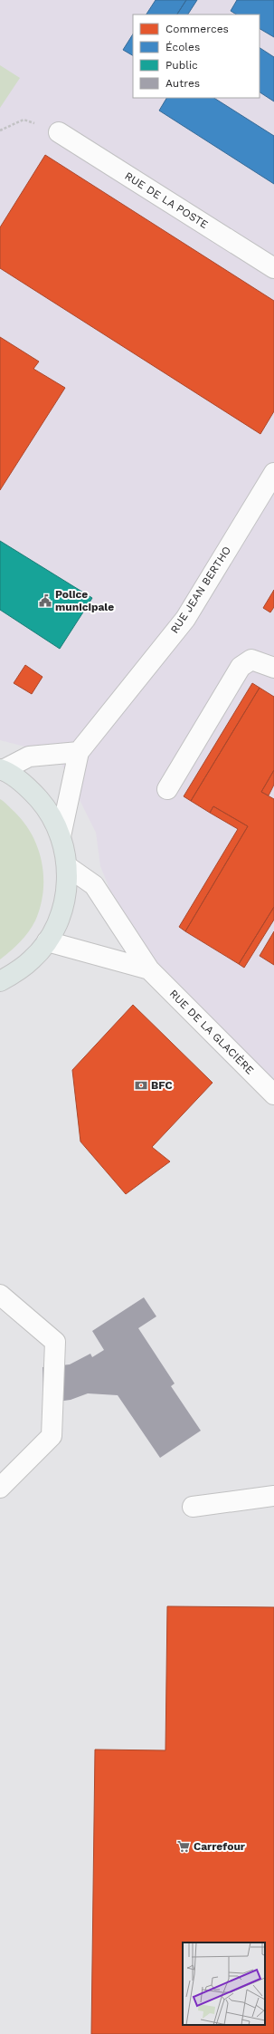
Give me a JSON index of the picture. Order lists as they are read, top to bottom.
{
  "streets": {
    "street": ["RUE DE LA POSTE", "RUE JEAN BERTHO", "RUE DE LA GLACIÈRE"]
  },
  "places": {
    "public building": ["Police municipale"],
    "bank": ["BFC"],
    "supermarket": ["Carrefour"]
  },
  "legend": [
    "Commerces",
    "Écoles",
    "Public",
    "Autres"
  ]
}
